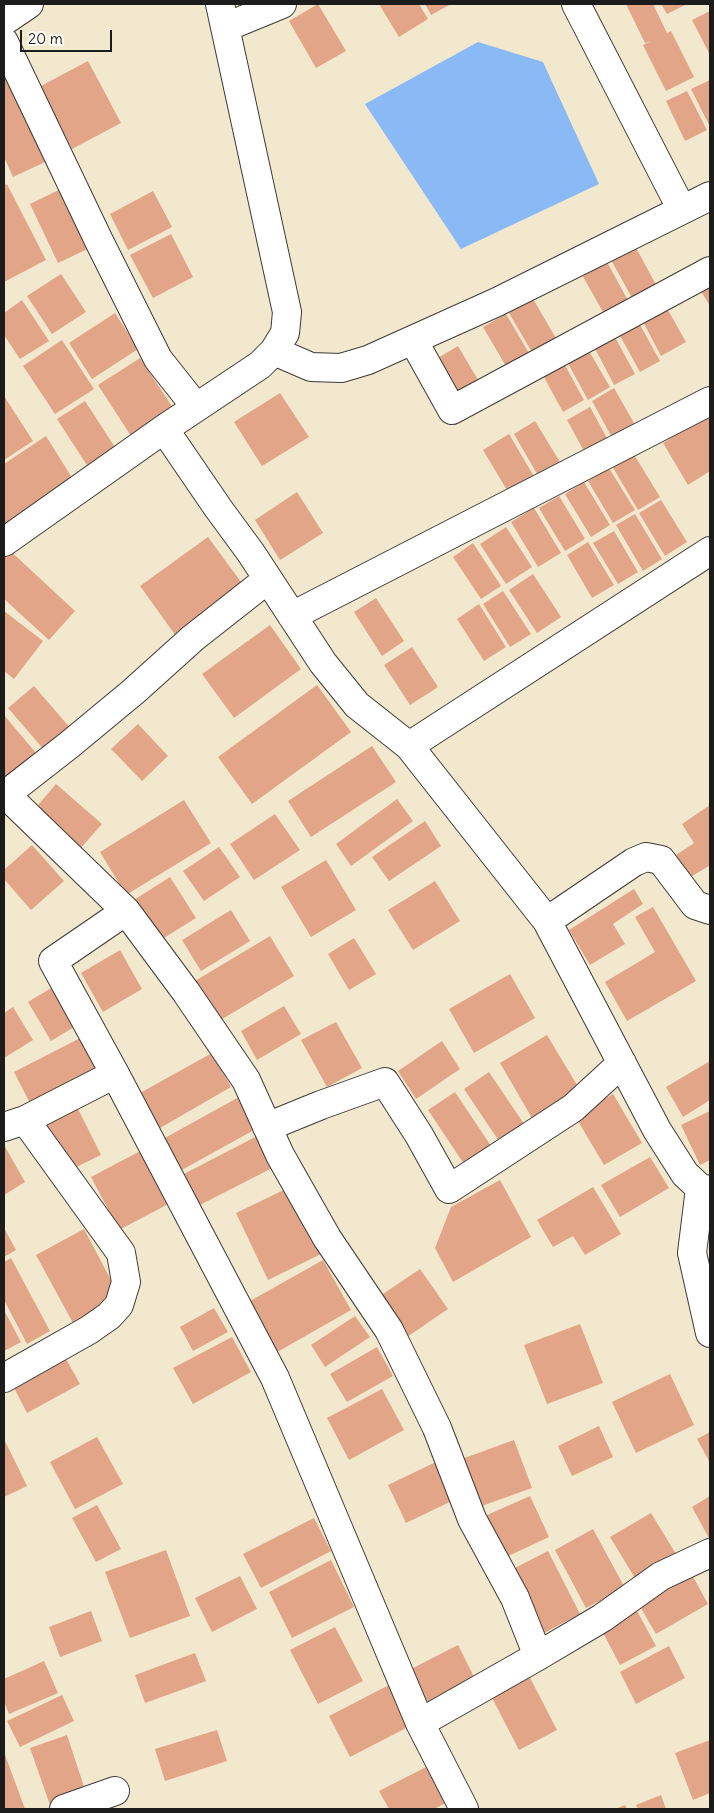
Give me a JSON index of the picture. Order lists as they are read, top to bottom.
{
  "scale_bar": "20 m"
}
